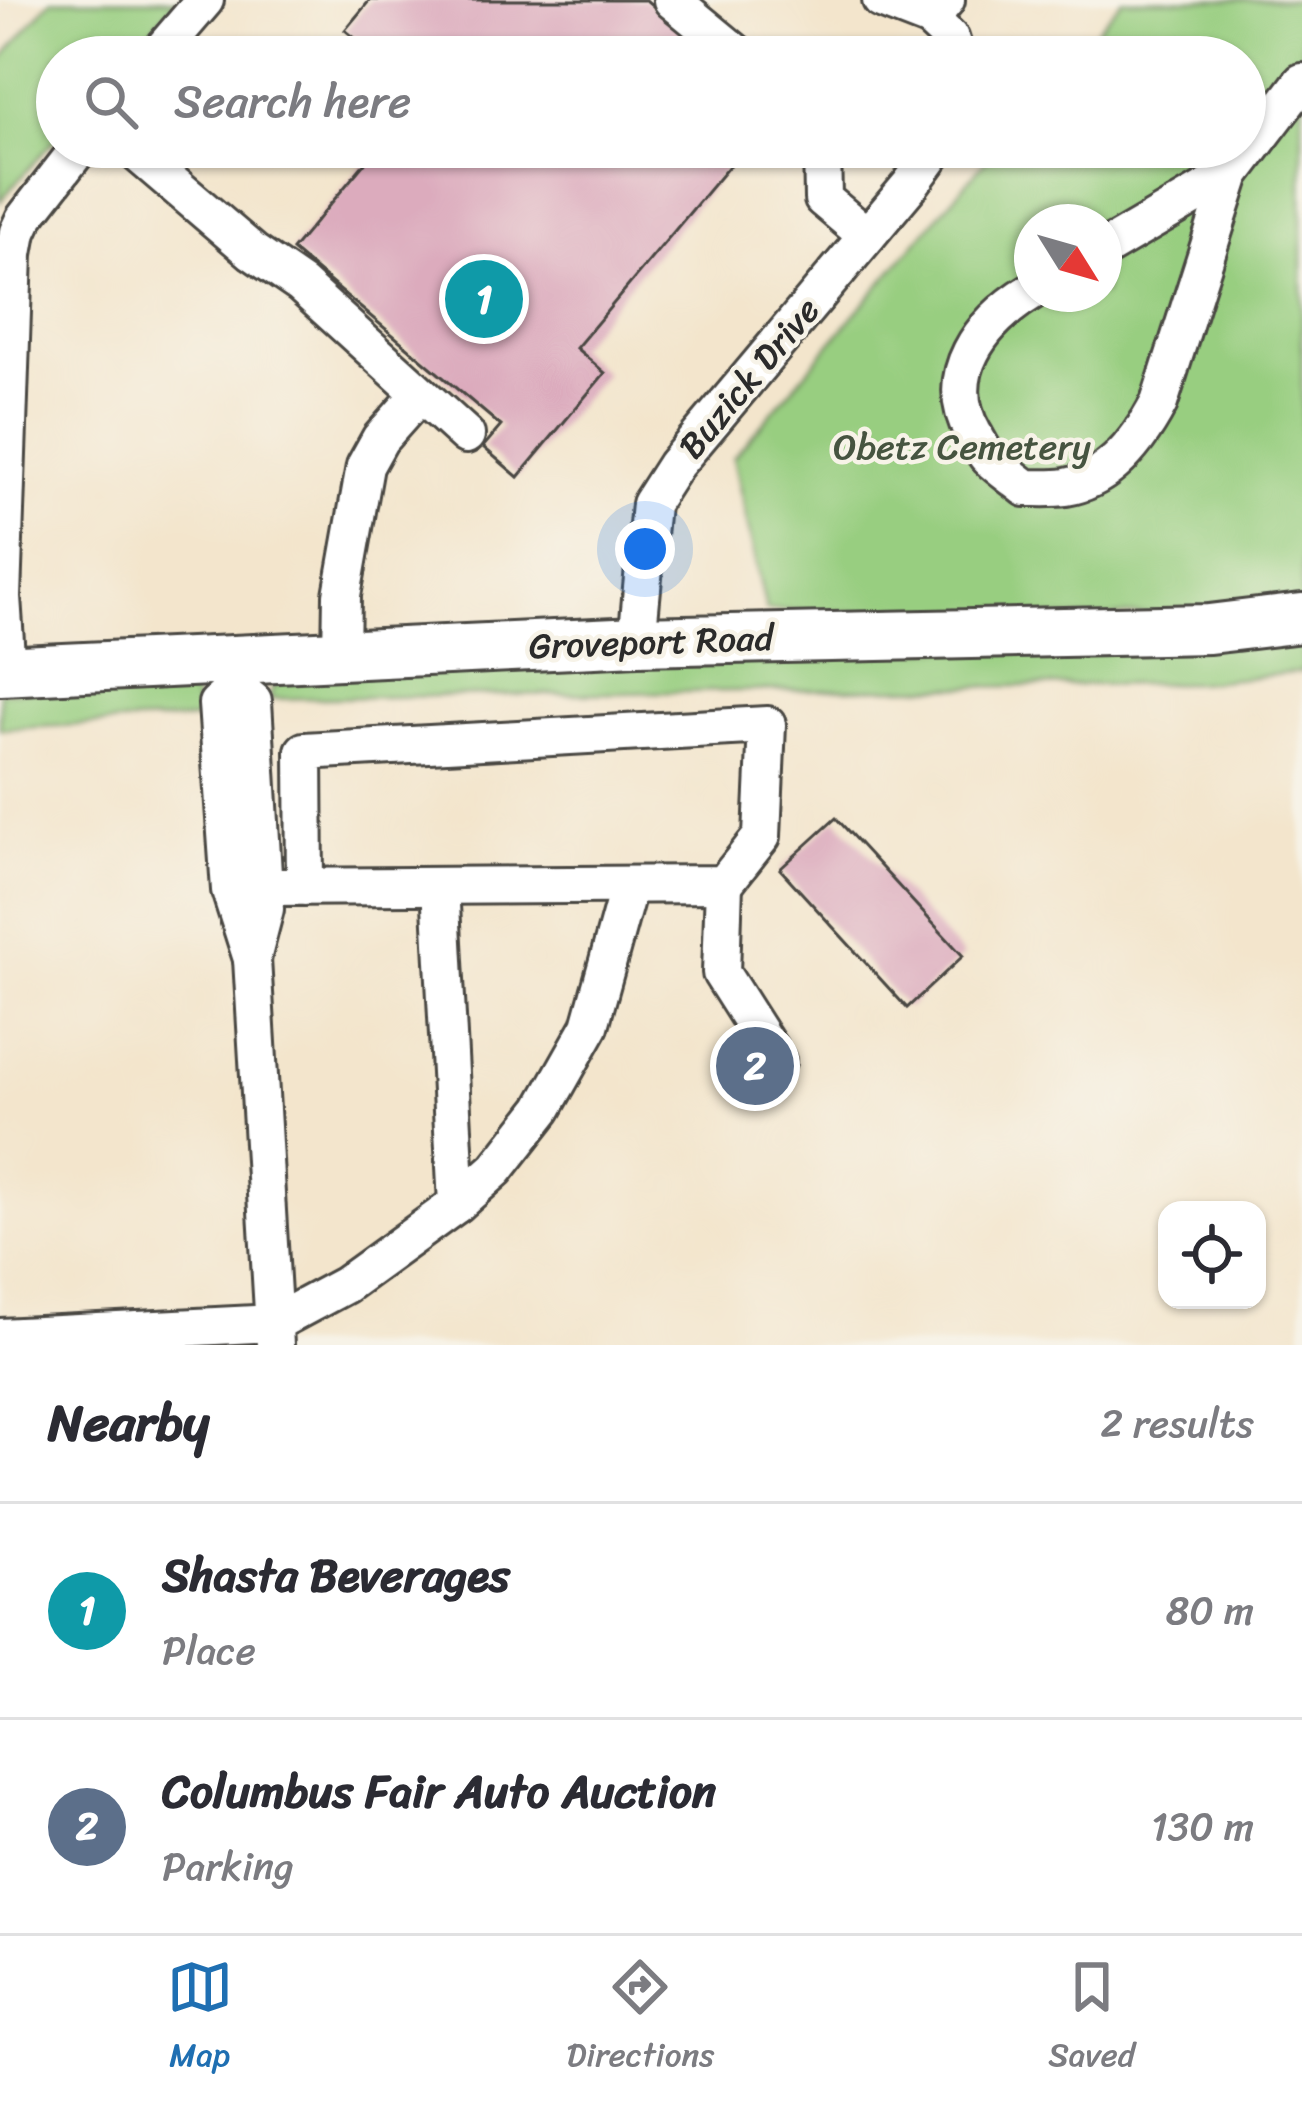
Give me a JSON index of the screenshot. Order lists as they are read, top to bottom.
{
  "streets": {
    "main road": ["Groveport Road"],
    "lane": ["Buzick Drive"]
  },
  "crossings": [
    ["Buzick Drive", "Groveport Road"]
  ],
  "parks": ["Obetz Cemetery"],
  "north": "bottom right",
  "page": {
    "search": "Search here",
    "pins": ["1", "2"],
    "heading": ["Nearby", "2 results"],
    "list": [
      {
        "mark": "1",
        "name": "Shasta Beverages",
        "note": "Place",
        "value": "80 m"
      },
      {
        "mark": "2",
        "name": "Columbus Fair Auto Auction",
        "note": "Parking",
        "value": "130 m"
      }
    ],
    "nav": ["Map", "Directions", "Saved"]
  }
}
